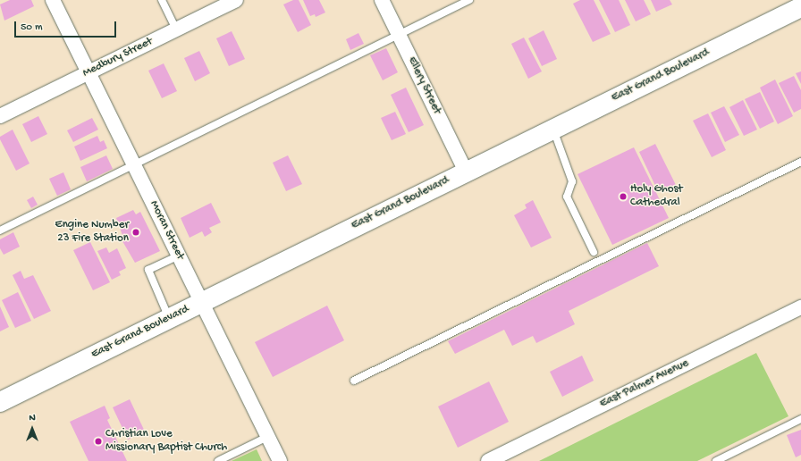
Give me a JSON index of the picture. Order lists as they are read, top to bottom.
{
  "streets": {
    "main road": ["East Grand Boulevard"],
    "street": [
      "Medbury Street",
      "Ellery Street",
      "Moran Street",
      "East Palmer Avenue"
    ]
  },
  "crossings": [
    ["Medbury Street", "Moran Street"],
    ["East Grand Boulevard", "Ellery Street"],
    ["East Grand Boulevard", "Moran Street"]
  ],
  "places": ["Holy Ghost Cathedral", "Engine Number 23 Fire Station", "Christian Love Missionary Baptist Church"],
  "scale_bar": "50 m",
  "north": "top"
}
